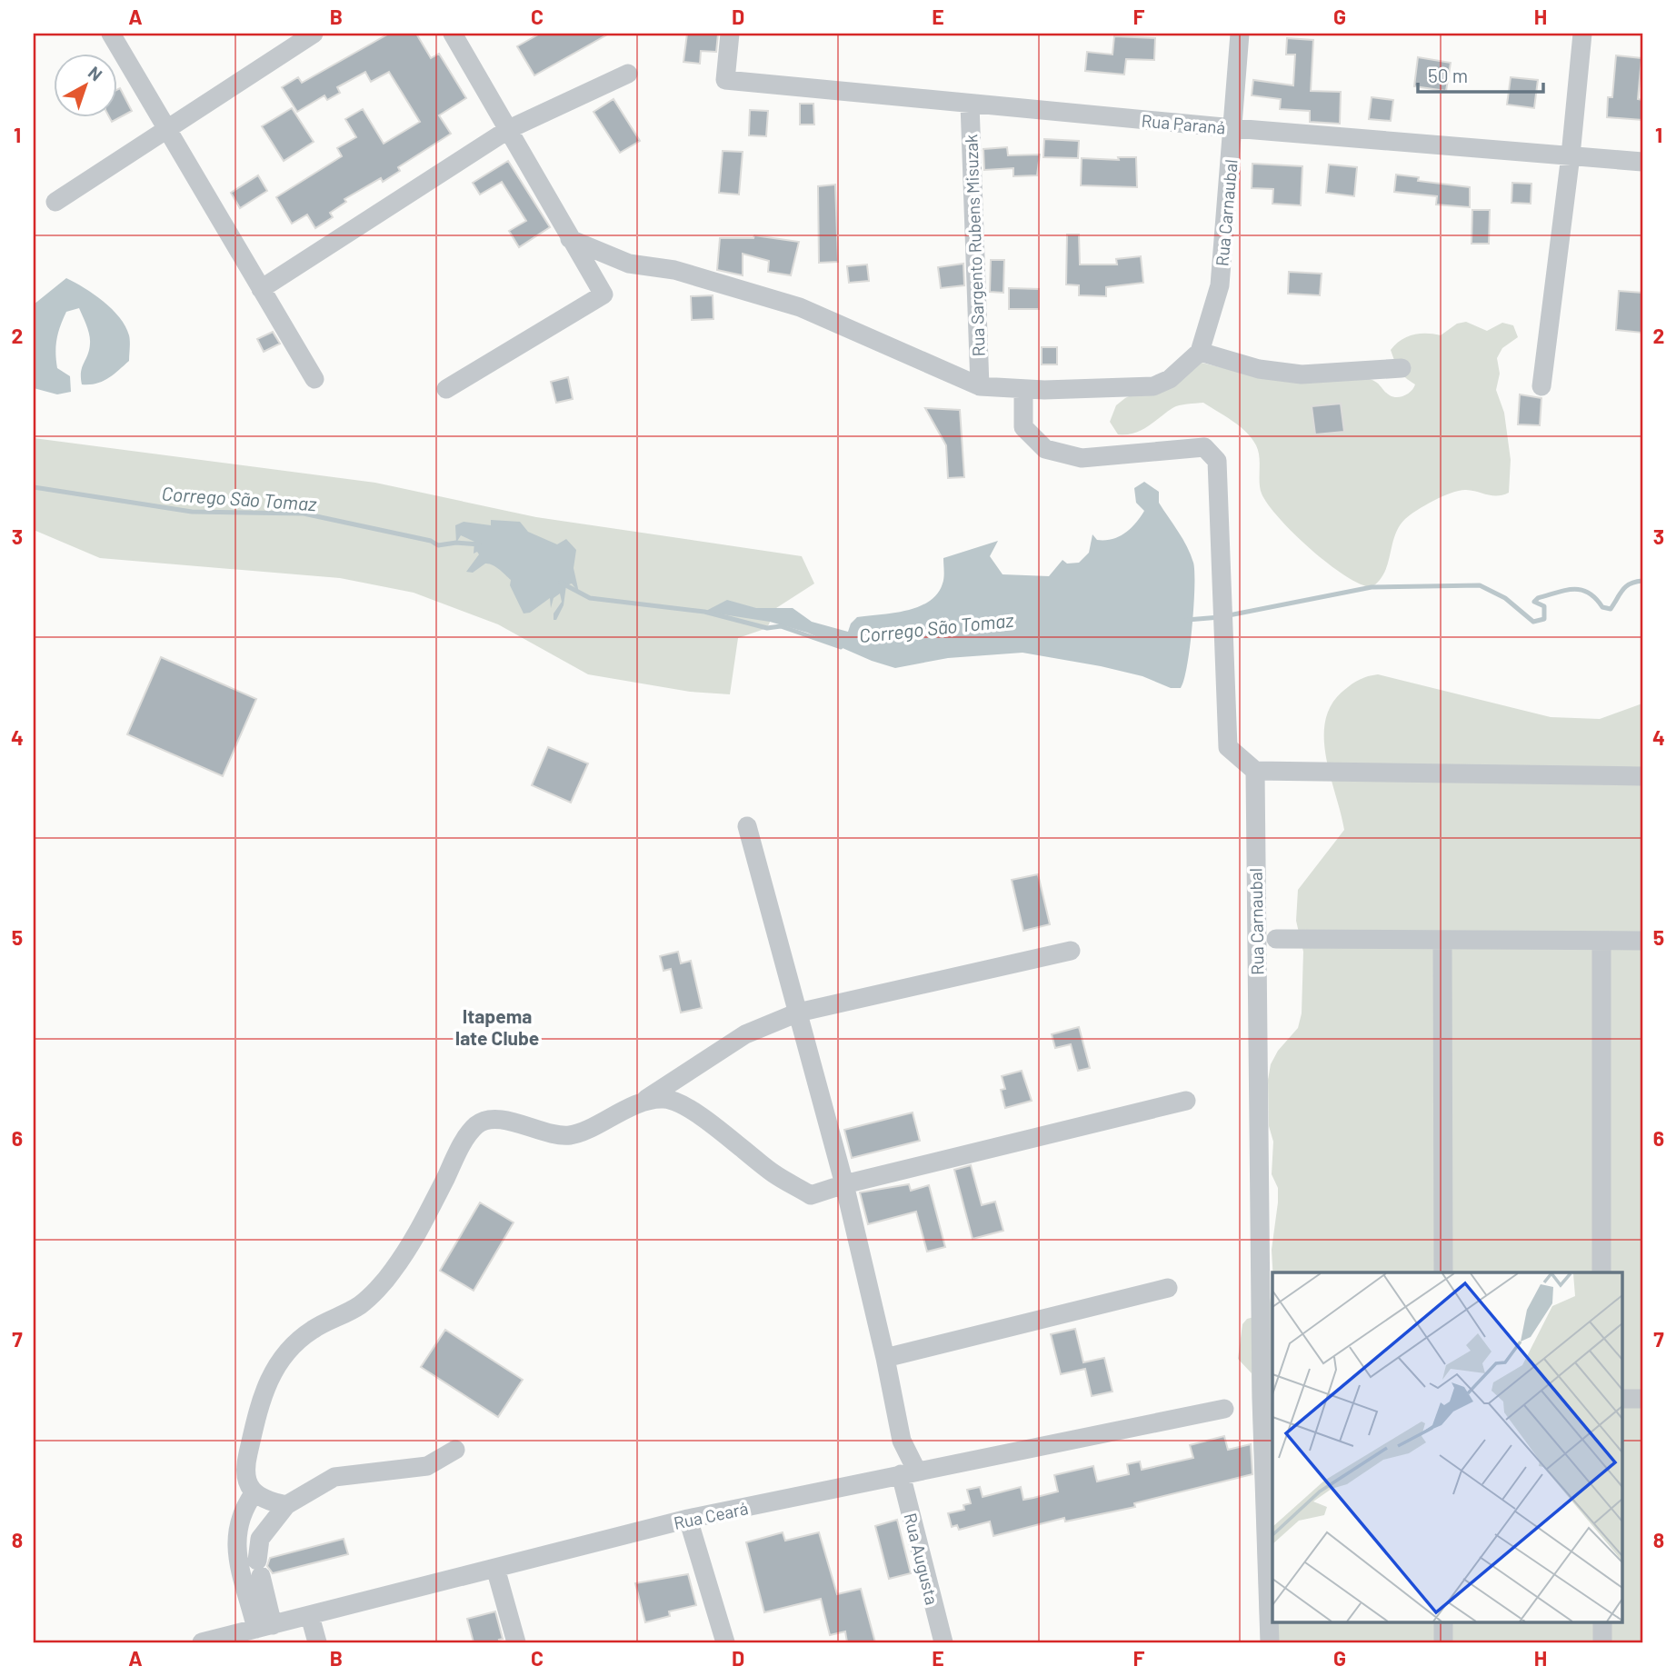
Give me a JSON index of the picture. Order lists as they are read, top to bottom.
{
  "streets": {
    "street": [
      "Rua Paraná",
      "Rua Carnaubal",
      "Rua Sargento Rubens Misuzak",
      "Rua Ceará",
      "Rua Augusta"
    ]
  },
  "crossings": [
    ["Rua Paraná", "Rua Carnaubal"],
    ["Rua Paraná", "Rua Sargento Rubens Misuzak"],
    ["Rua Ceará", "Rua Augusta"]
  ],
  "districts": ["Itapema Iate Clube"],
  "water": ["Corrego São Tomaz"],
  "scale_bar": "50 m",
  "north": "top right",
  "grid": {
    "columns": [
      "A",
      "B",
      "C",
      "D",
      "E",
      "F",
      "G",
      "H"
    ],
    "rows": [
      "1",
      "2",
      "3",
      "4",
      "5",
      "6",
      "7",
      "8"
    ]
  }
}
